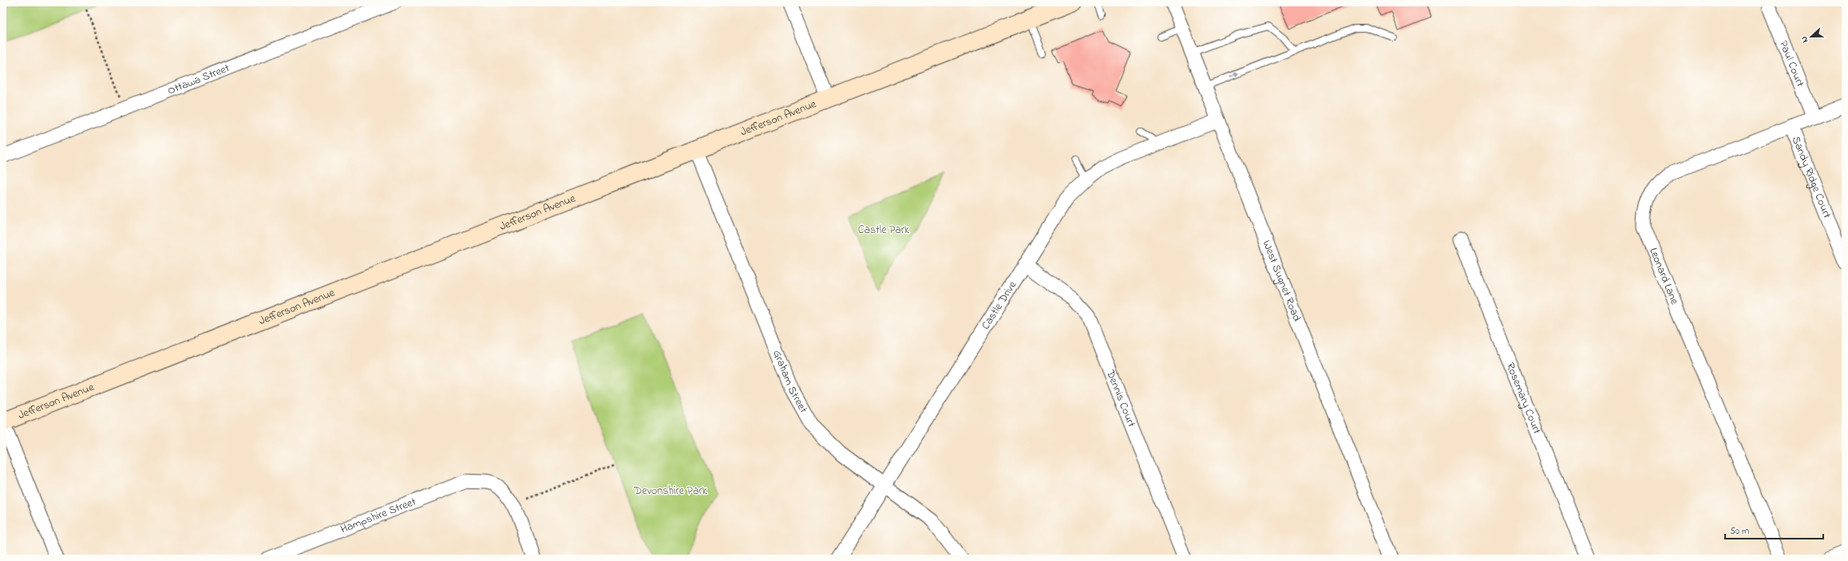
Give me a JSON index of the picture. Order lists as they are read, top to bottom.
{
  "streets": {
    "street": [
      "Paul Court",
      "Ottawa Street",
      "Jefferson Avenue",
      "Sandy Ridge Court",
      "Leonard Lane",
      "West Sugnet Road",
      "Castle Drive",
      "Graham Street",
      "Dennis Court",
      "Rosemary Court",
      "Hampshire Street"
    ]
  },
  "crossings": [
    ["Paul Court", "Leonard Lane"],
    ["Jefferson Avenue", "Graham Street"],
    ["Sandy Ridge Court", "Leonard Lane"],
    ["West Sugnet Road", "Castle Drive"],
    ["Castle Drive", "Graham Street"],
    ["Castle Drive", "Dennis Court"]
  ],
  "parks": ["Castle Park", "Devonshire Park"],
  "scale_bar": "50 m",
  "north": "left"
}
